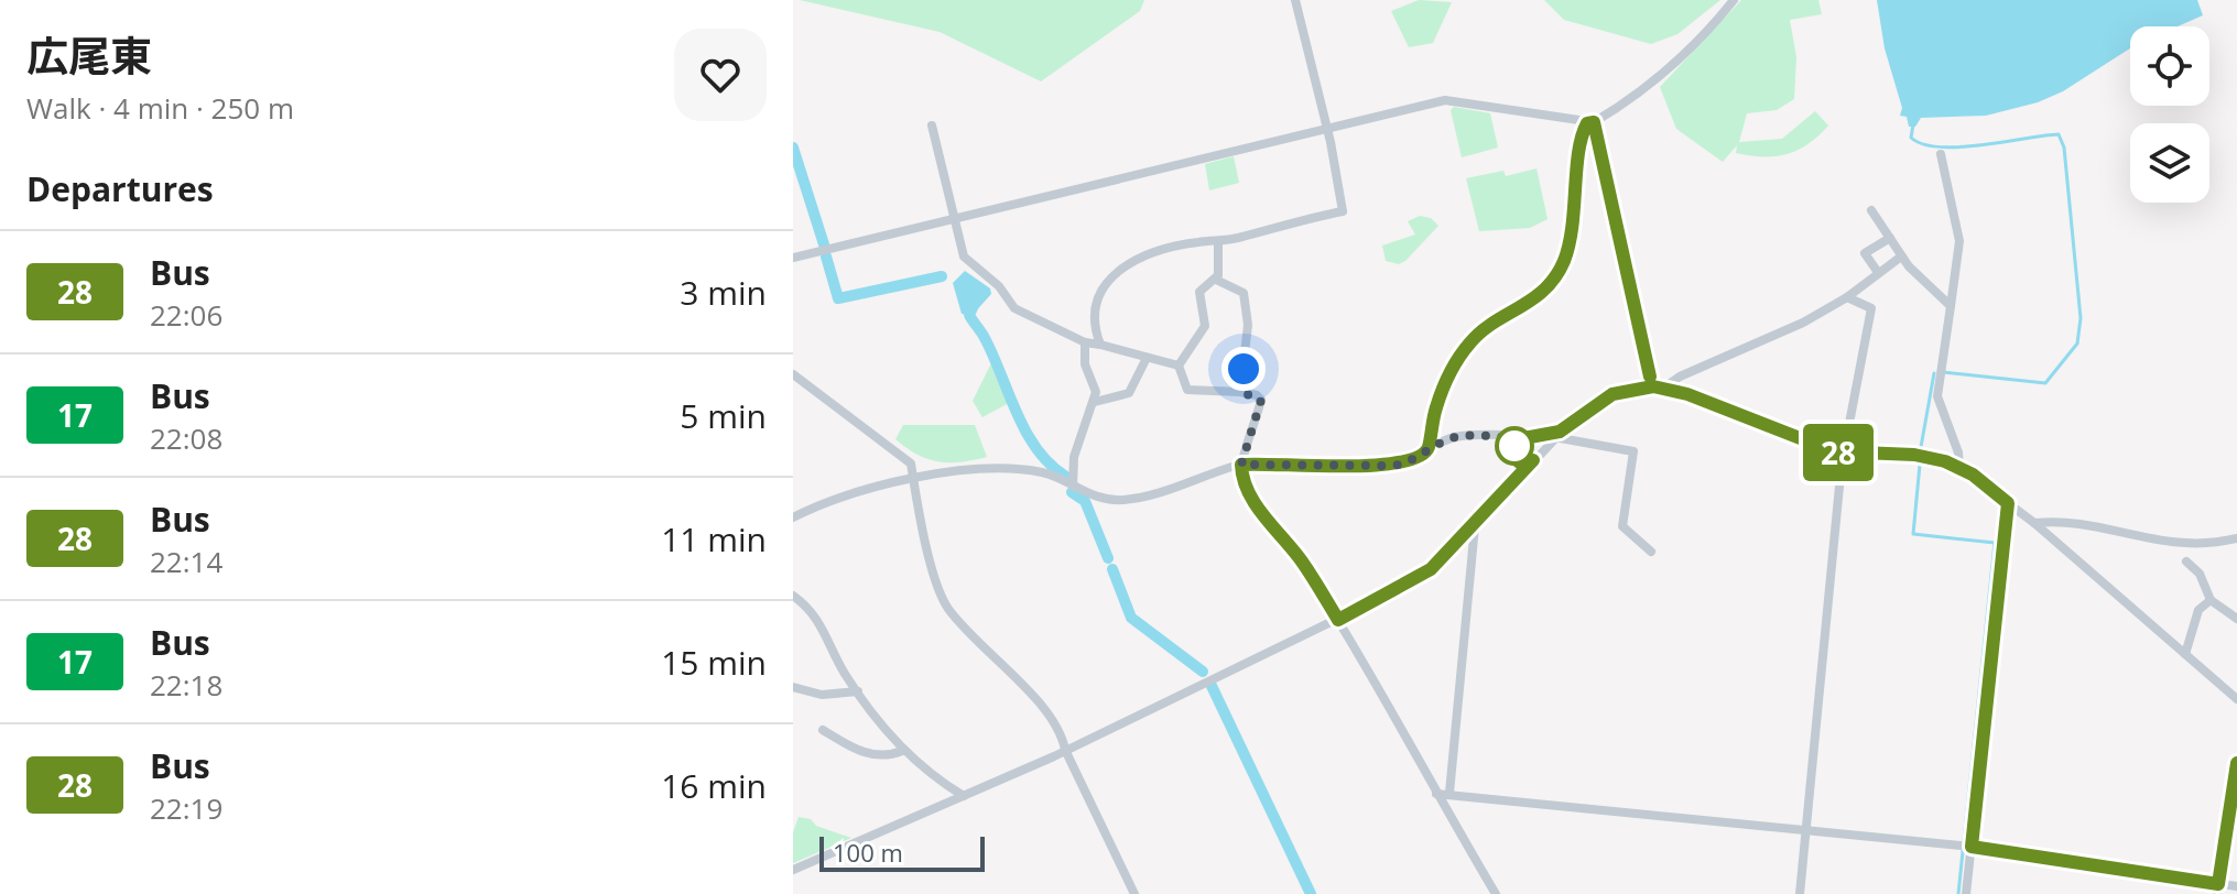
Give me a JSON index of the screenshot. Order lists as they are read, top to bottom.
{
  "lines": ["bus line 28"],
  "scale_bar": "100 m",
  "page": {
    "heading": [
      ["広尾東", "Walk · 4 min · 250 m"],
      "Departures"
    ],
    "on_map": "28",
    "list": [
      {
        "mark": "28",
        "name": "Bus",
        "note": "22:06",
        "value": "3 min"
      },
      {
        "mark": "17",
        "name": "Bus",
        "note": "22:08",
        "value": "5 min"
      },
      {
        "mark": "28",
        "name": "Bus",
        "note": "22:14",
        "value": "11 min"
      },
      {
        "mark": "17",
        "name": "Bus",
        "note": "22:18",
        "value": "15 min"
      },
      {
        "mark": "28",
        "name": "Bus",
        "note": "22:19",
        "value": "16 min"
      }
    ],
    "scale": "100 m"
  }
}
